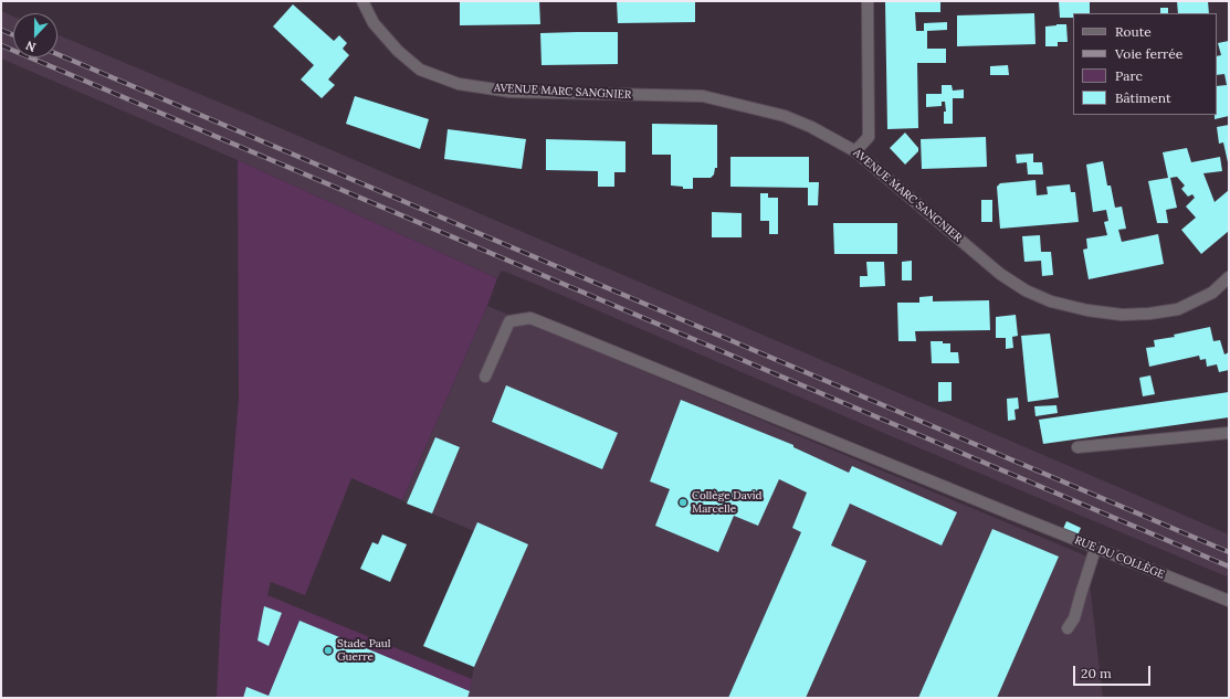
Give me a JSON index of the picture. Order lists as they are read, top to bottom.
{
  "streets": {
    "street": ["AVENUE MARC SANGNIER", "RUE DU COLLÈGE"]
  },
  "places": ["Collège David Marcelle", "Stade Paul Guerre"],
  "legend": [
    "Route",
    "Voie ferrée",
    "Parc",
    "Bâtiment"
  ],
  "scale_bar": "20 m",
  "north": "bottom"
}
